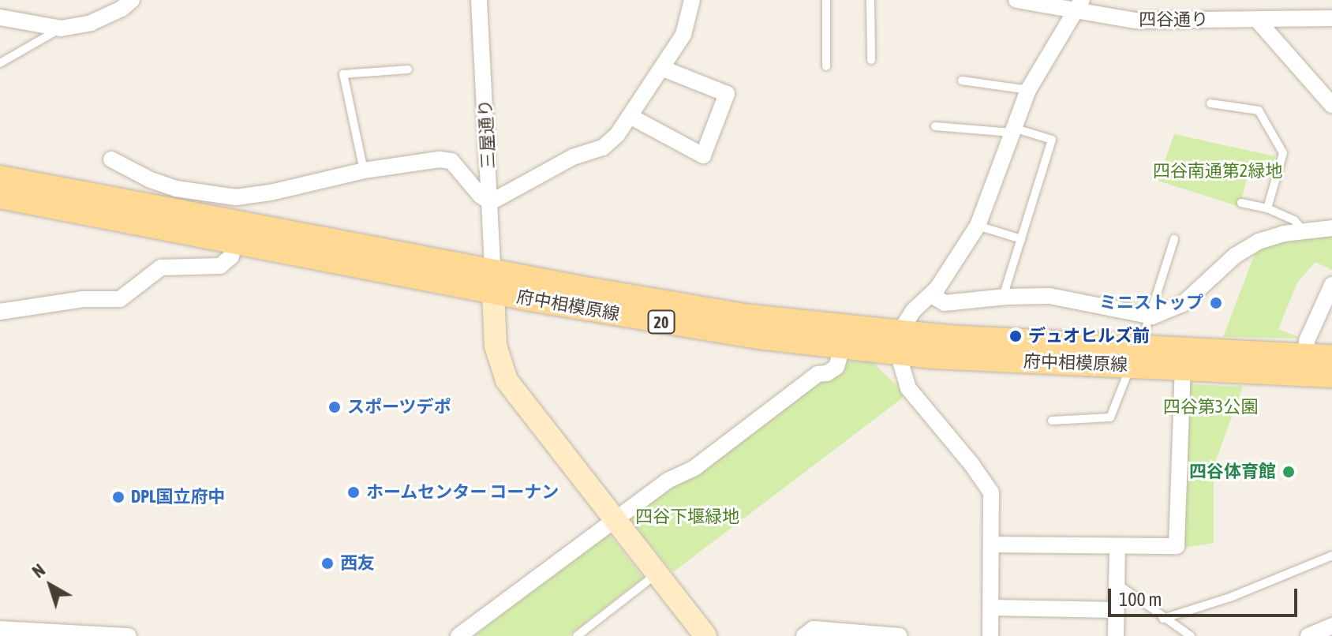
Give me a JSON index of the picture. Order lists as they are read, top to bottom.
{
  "streets": {
    "main road": ["府中相模原線", "20"],
    "street": ["四谷通り", "三屋通り"]
  },
  "crossings": [
    ["三屋通り", "府中相模原線"]
  ],
  "parks": ["四谷南通第2緑地", "四谷第3公園", "四谷下堰緑地"],
  "places": [
    "ミニストップ",
    "デュオヒルズ前",
    "スポーツデポ",
    "四谷体育館",
    "ホームセンター コーナン",
    "DPL国立府中",
    "西友"
  ],
  "scale_bar": "100 m",
  "north": "top left"
}
